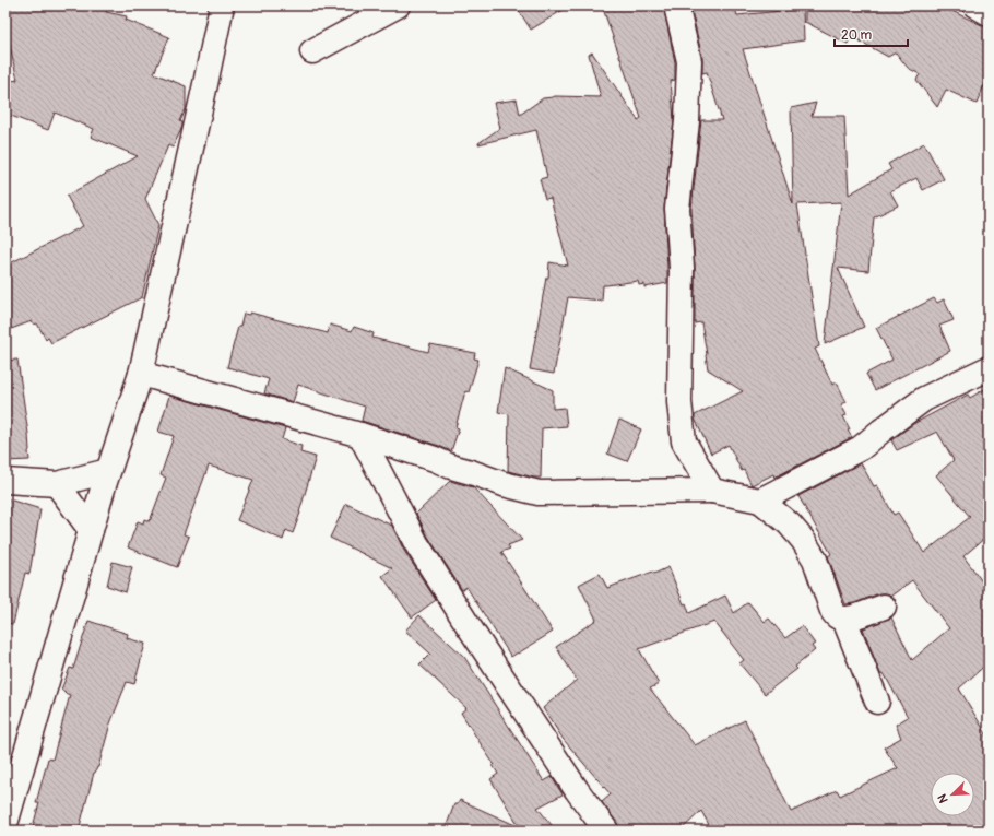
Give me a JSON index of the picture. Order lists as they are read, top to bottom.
{
  "scale_bar": "20 m",
  "north": "bottom left"
}
